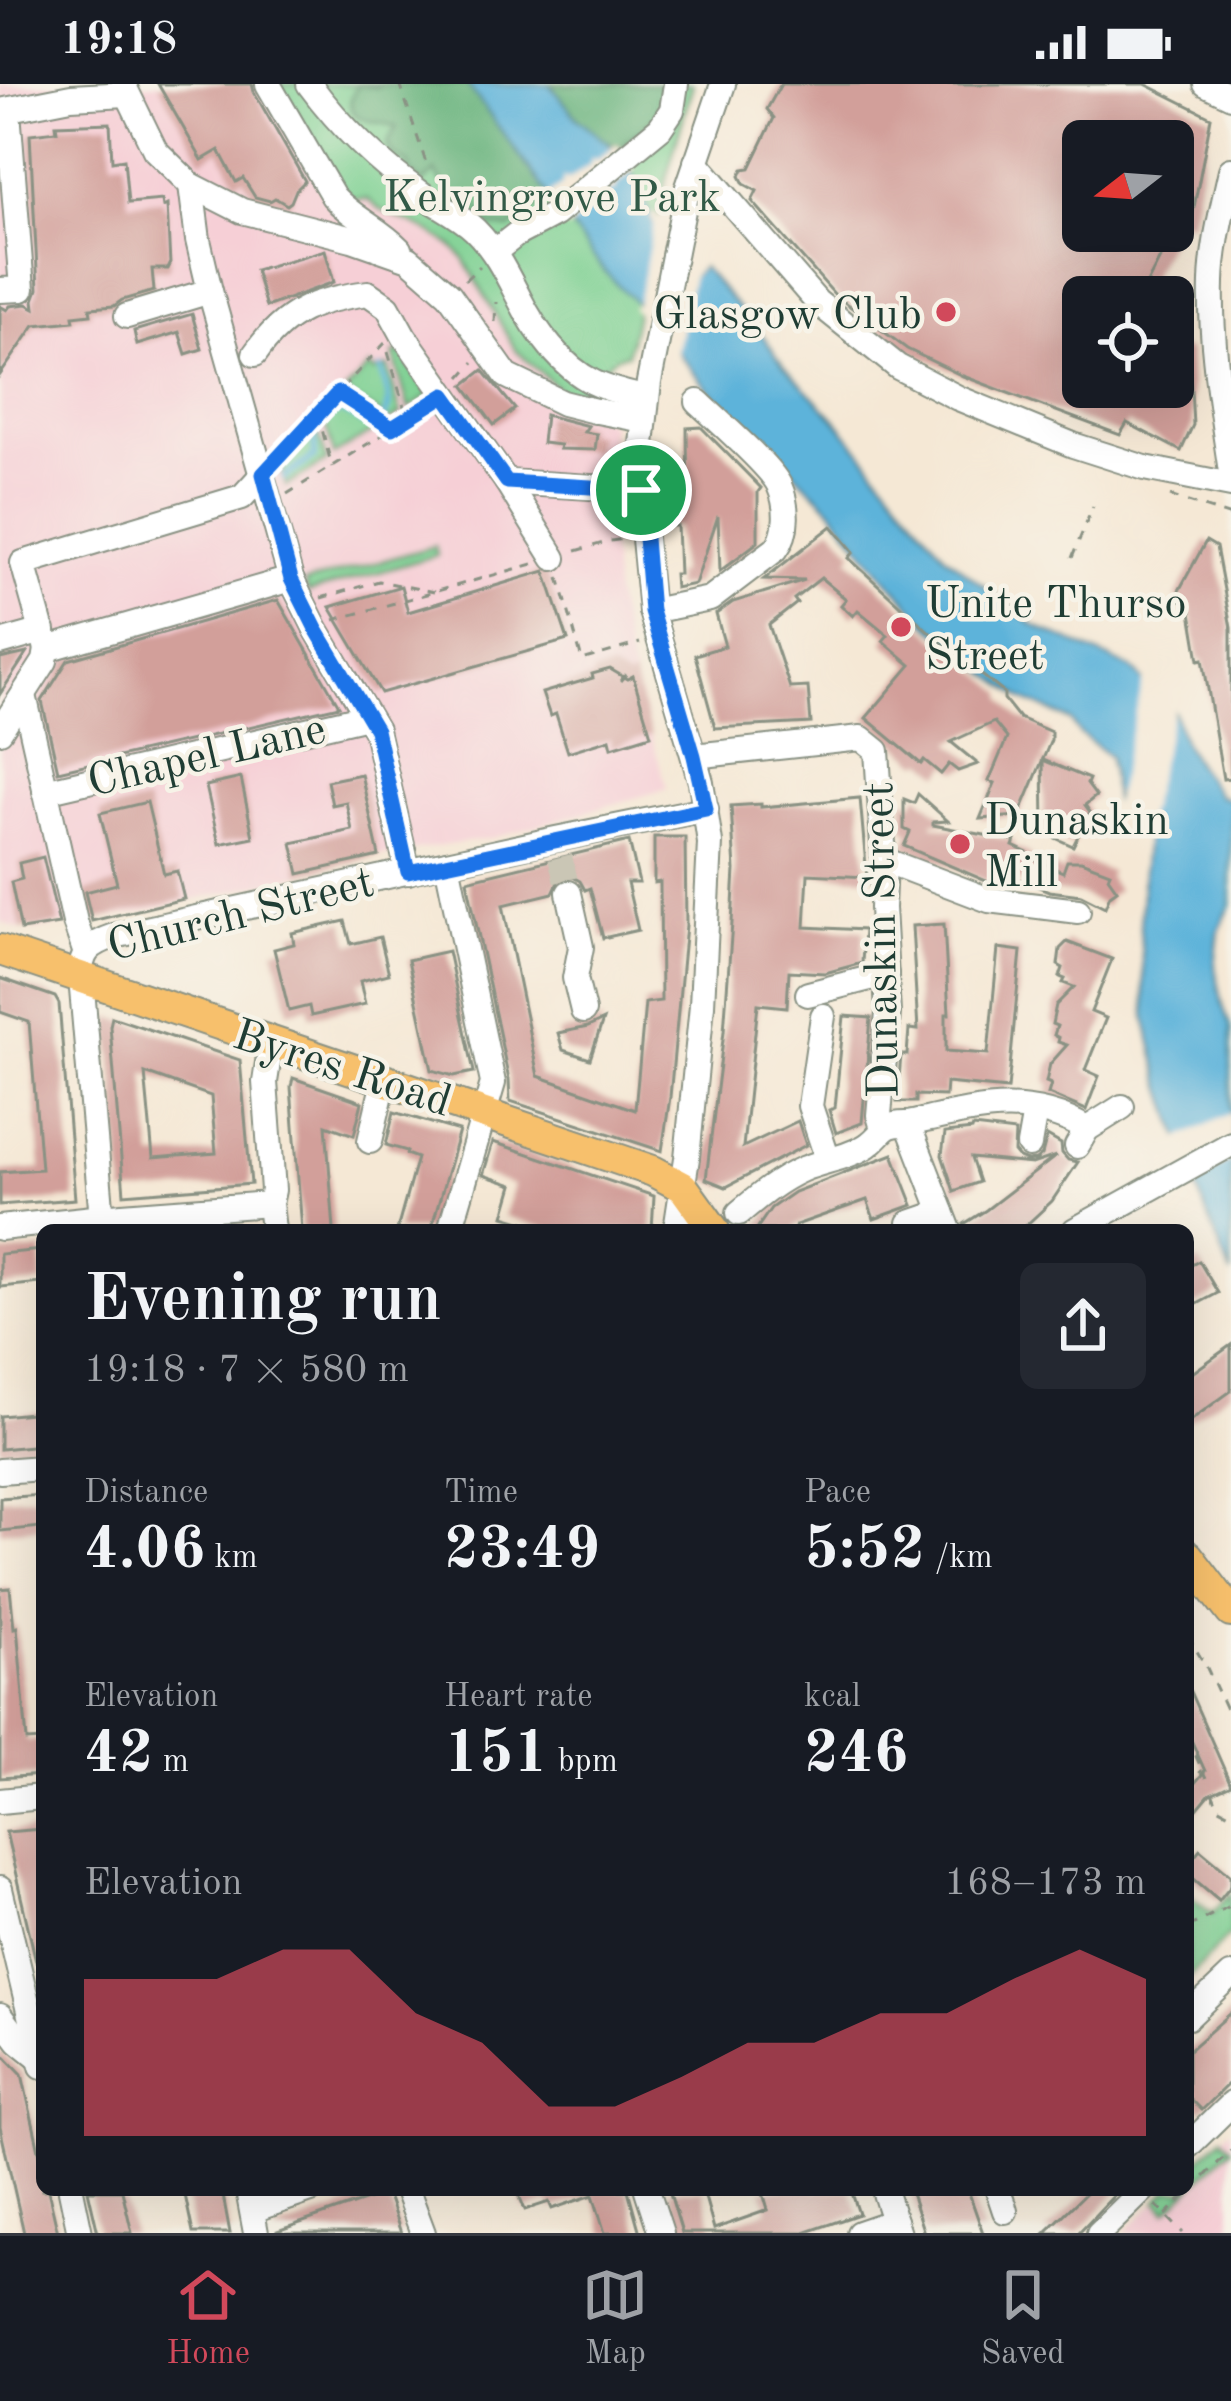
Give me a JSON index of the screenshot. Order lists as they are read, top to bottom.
{
  "streets": {
    "main road": ["Byres Road"],
    "street": ["Chapel Lane", "Church Street", "Dunaskin Street"]
  },
  "crossings": [
    ["Church Street", "Byres Road"]
  ],
  "parks": ["Kelvingrove Park"],
  "places": ["Glasgow Club", "Unite Thurso Street", "Dunaskin Mill"],
  "north": "left",
  "page": {
    "status": "19:18",
    "heading": ["Evening run", "19:18 · 7 × 580 m"],
    "stats": [
      ["Distance", "4.06 km"],
      ["Time", "23:49"],
      ["Pace", "5:52 /km"],
      ["Elevation", "42 m"],
      ["Heart rate", "151 bpm"],
      ["kcal", "246"]
    ],
    "chart": ["Elevation", "168–173 m"],
    "tabs": ["Home", "Map", "Saved"]
  }
}
